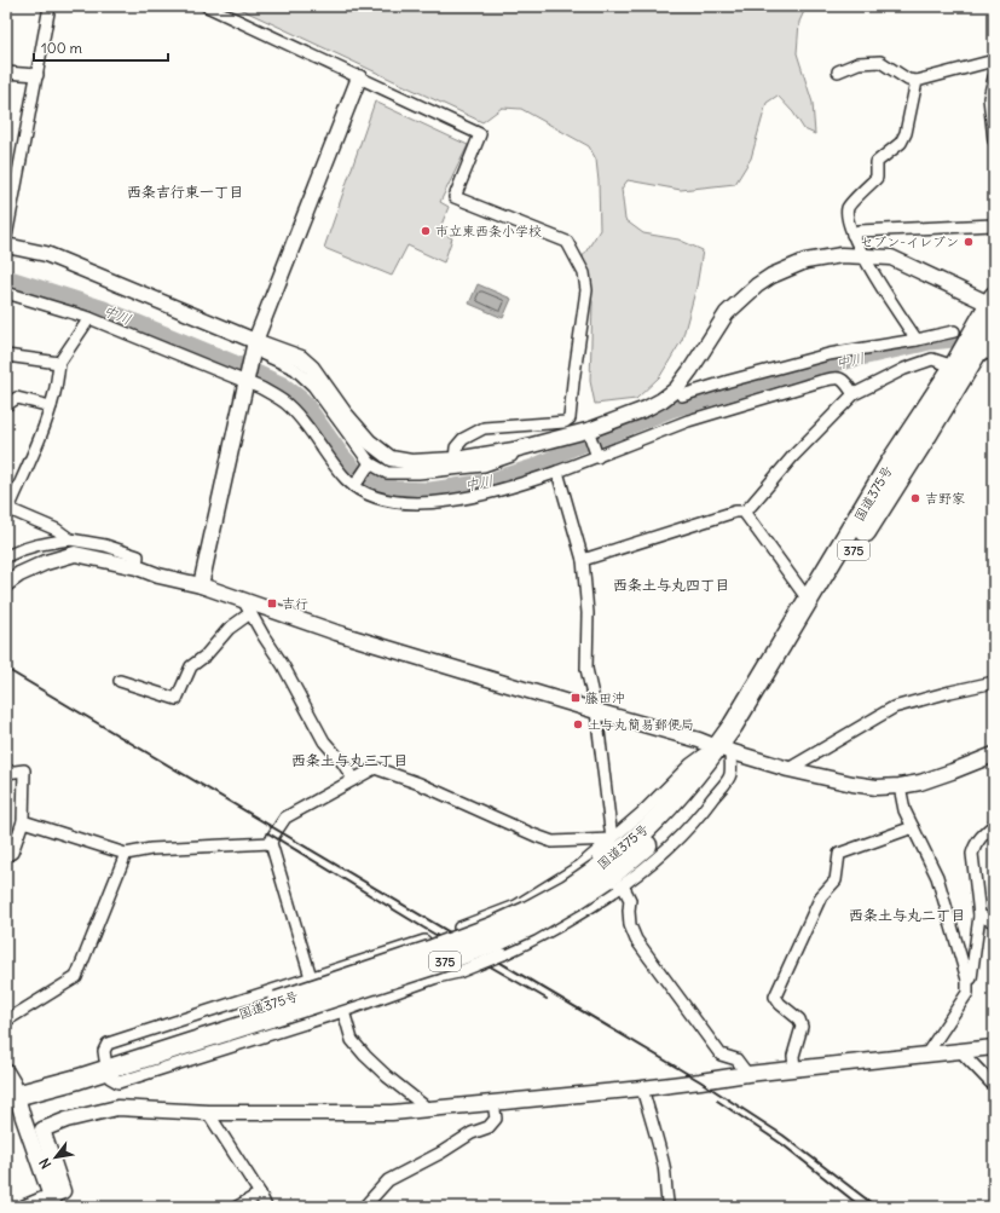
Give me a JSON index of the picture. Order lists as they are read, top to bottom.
{
  "streets": {
    "highway": ["国道375号", "375"]
  },
  "districts": [
    "西条吉行東一丁目",
    "西条土与丸四丁目",
    "西条土与丸三丁目",
    "西条土与丸二丁目"
  ],
  "water": ["中川"],
  "places": {
    "other": [
      "市立東西条小学校",
      "セブン-イレブン",
      "吉野家",
      "土与丸簡易郵便局"
    ],
    "transit": ["吉行", "藤田沖"]
  },
  "scale_bar": "100 m",
  "north": "bottom left"
}
